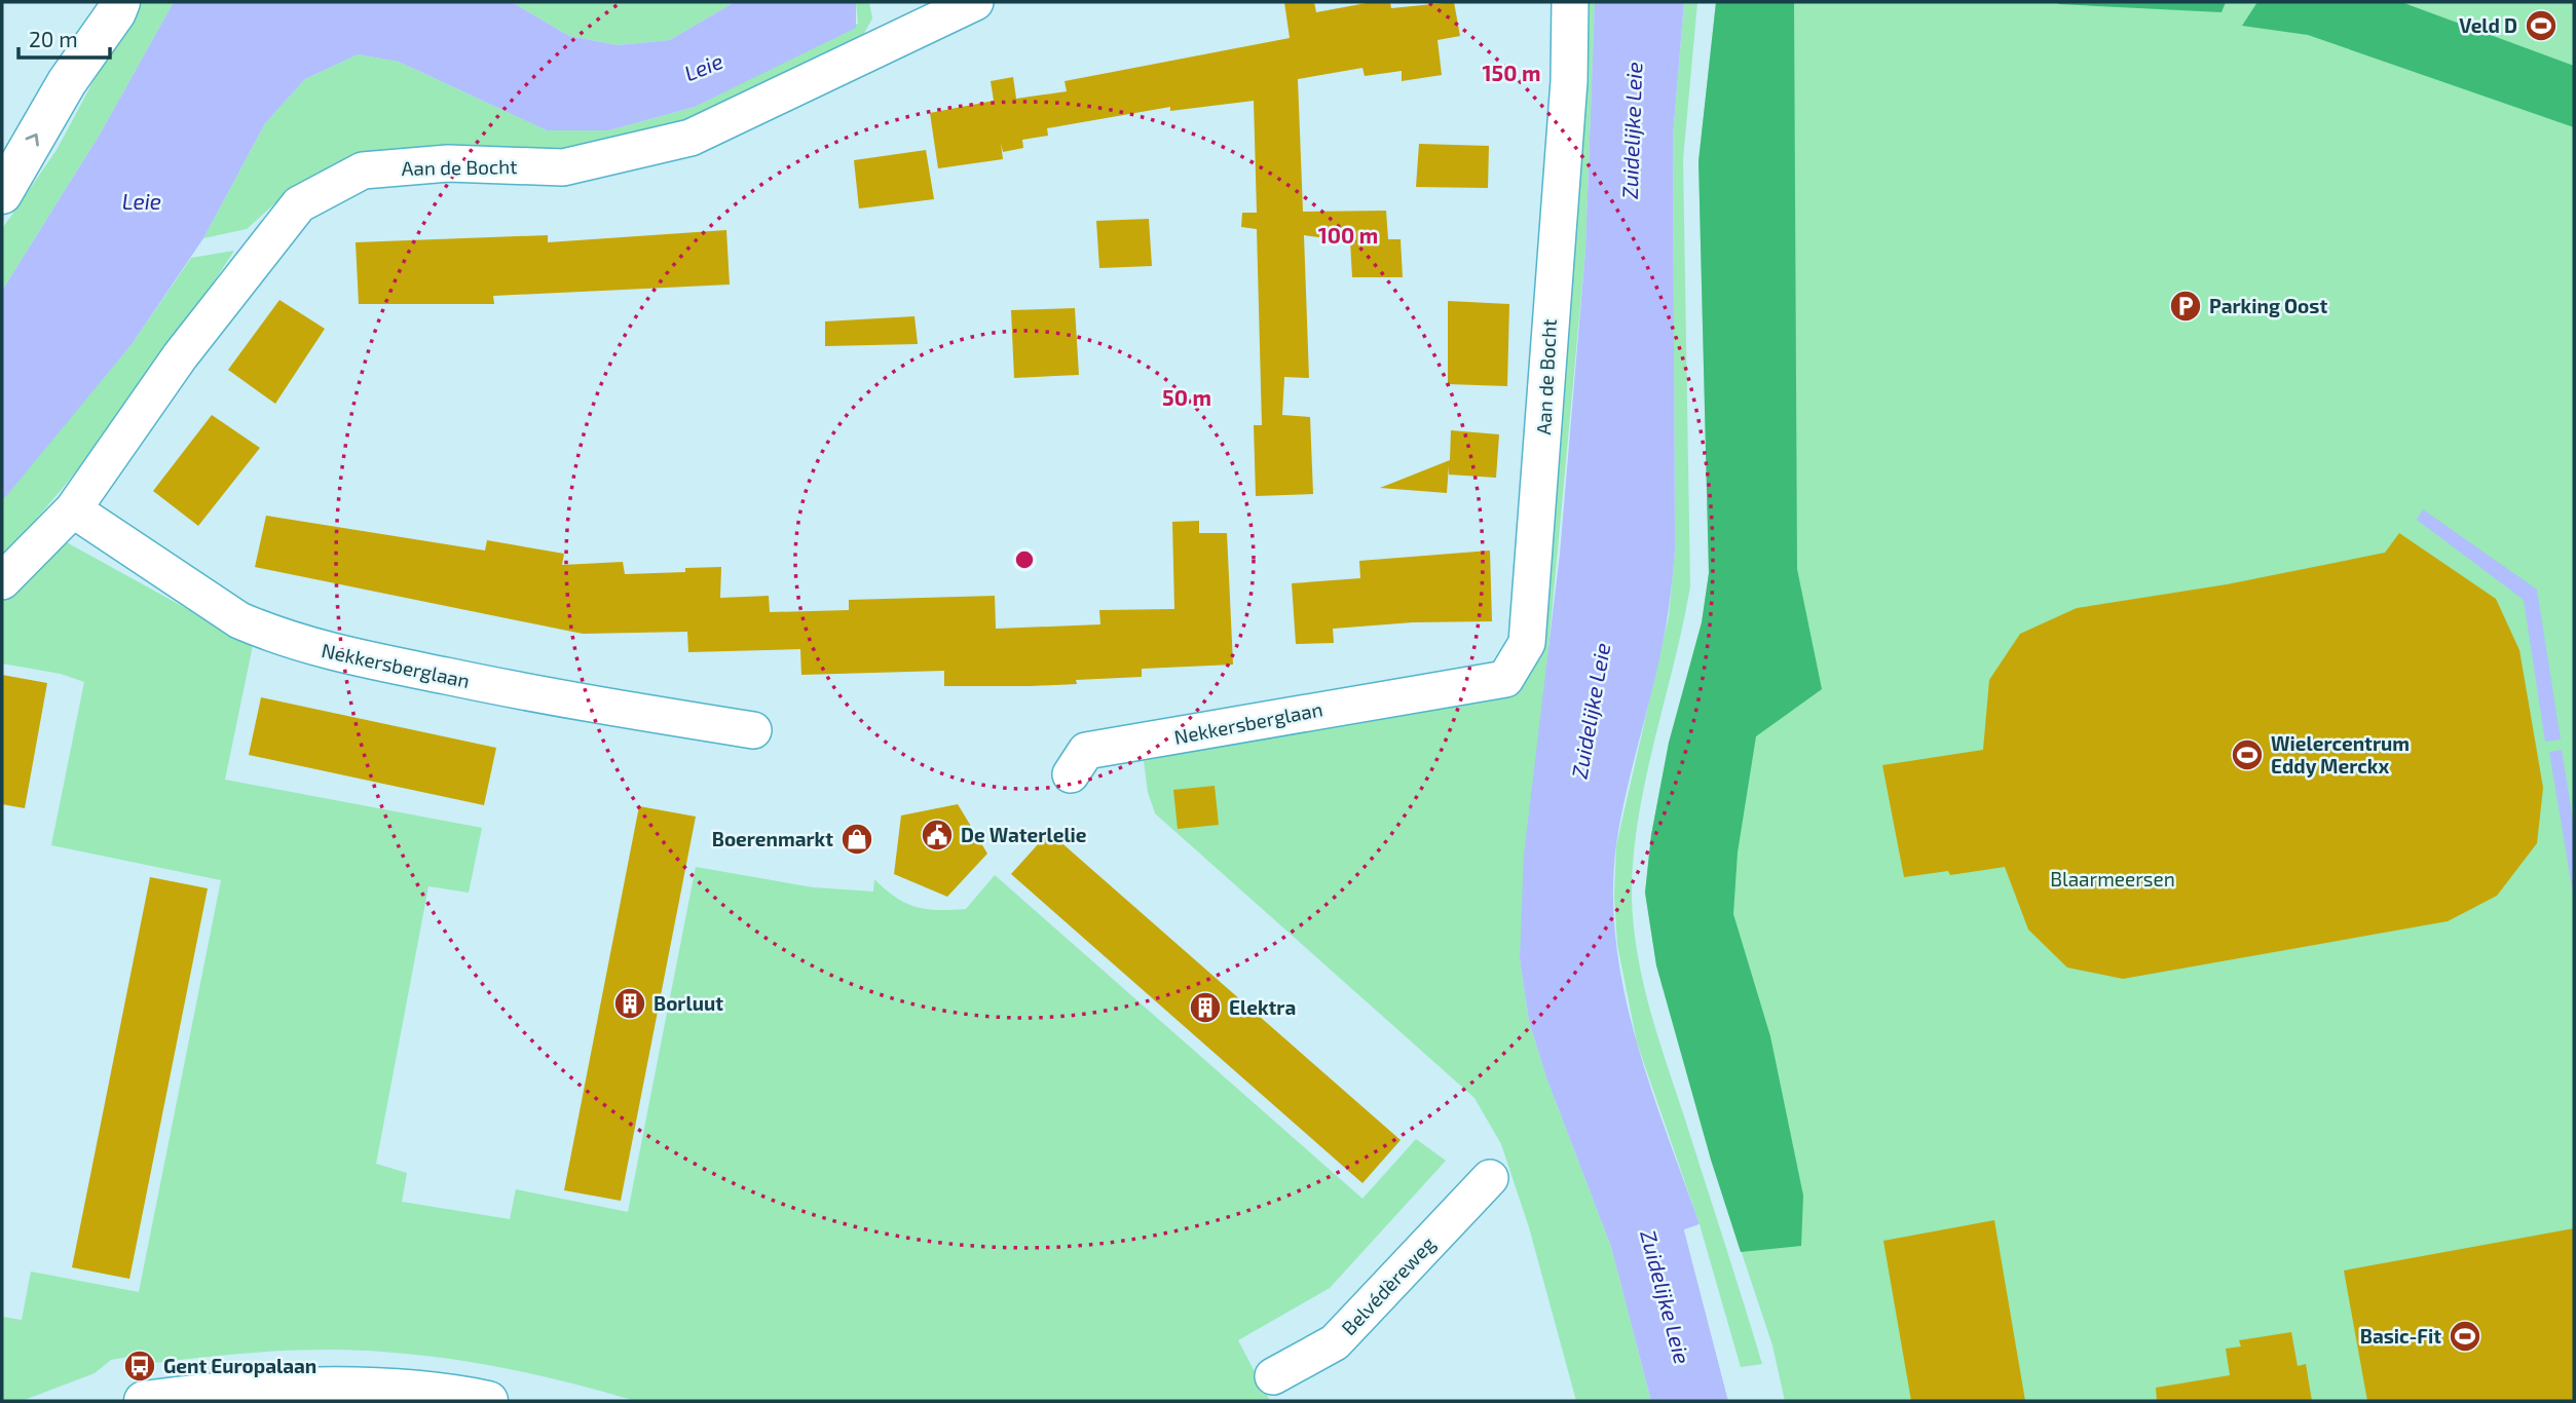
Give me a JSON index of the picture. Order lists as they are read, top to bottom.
{
  "streets": {
    "street": ["Aan de Bocht", "Nekkersberglaan", "Belvédèreweg"]
  },
  "crossings": [
    ["Aan de Bocht", "Nekkersberglaan"]
  ],
  "water": ["Leie", "Zuidelijke Leie"],
  "parks": ["Blaarmeersen"],
  "places": {
    "sports": ["Veld D", "Wielercentrum Eddy Merckx", "Basic-Fit"],
    "parking": ["Parking Oost"],
    "public building": ["De Waterlelie"],
    "shop": ["Boerenmarkt"],
    "building": ["Borluut", "Elektra"],
    "bus stop": ["Gent Europalaan"]
  },
  "scale_bar": "20 m",
  "rings": ["150 m", "100 m", "50 m"]
}
